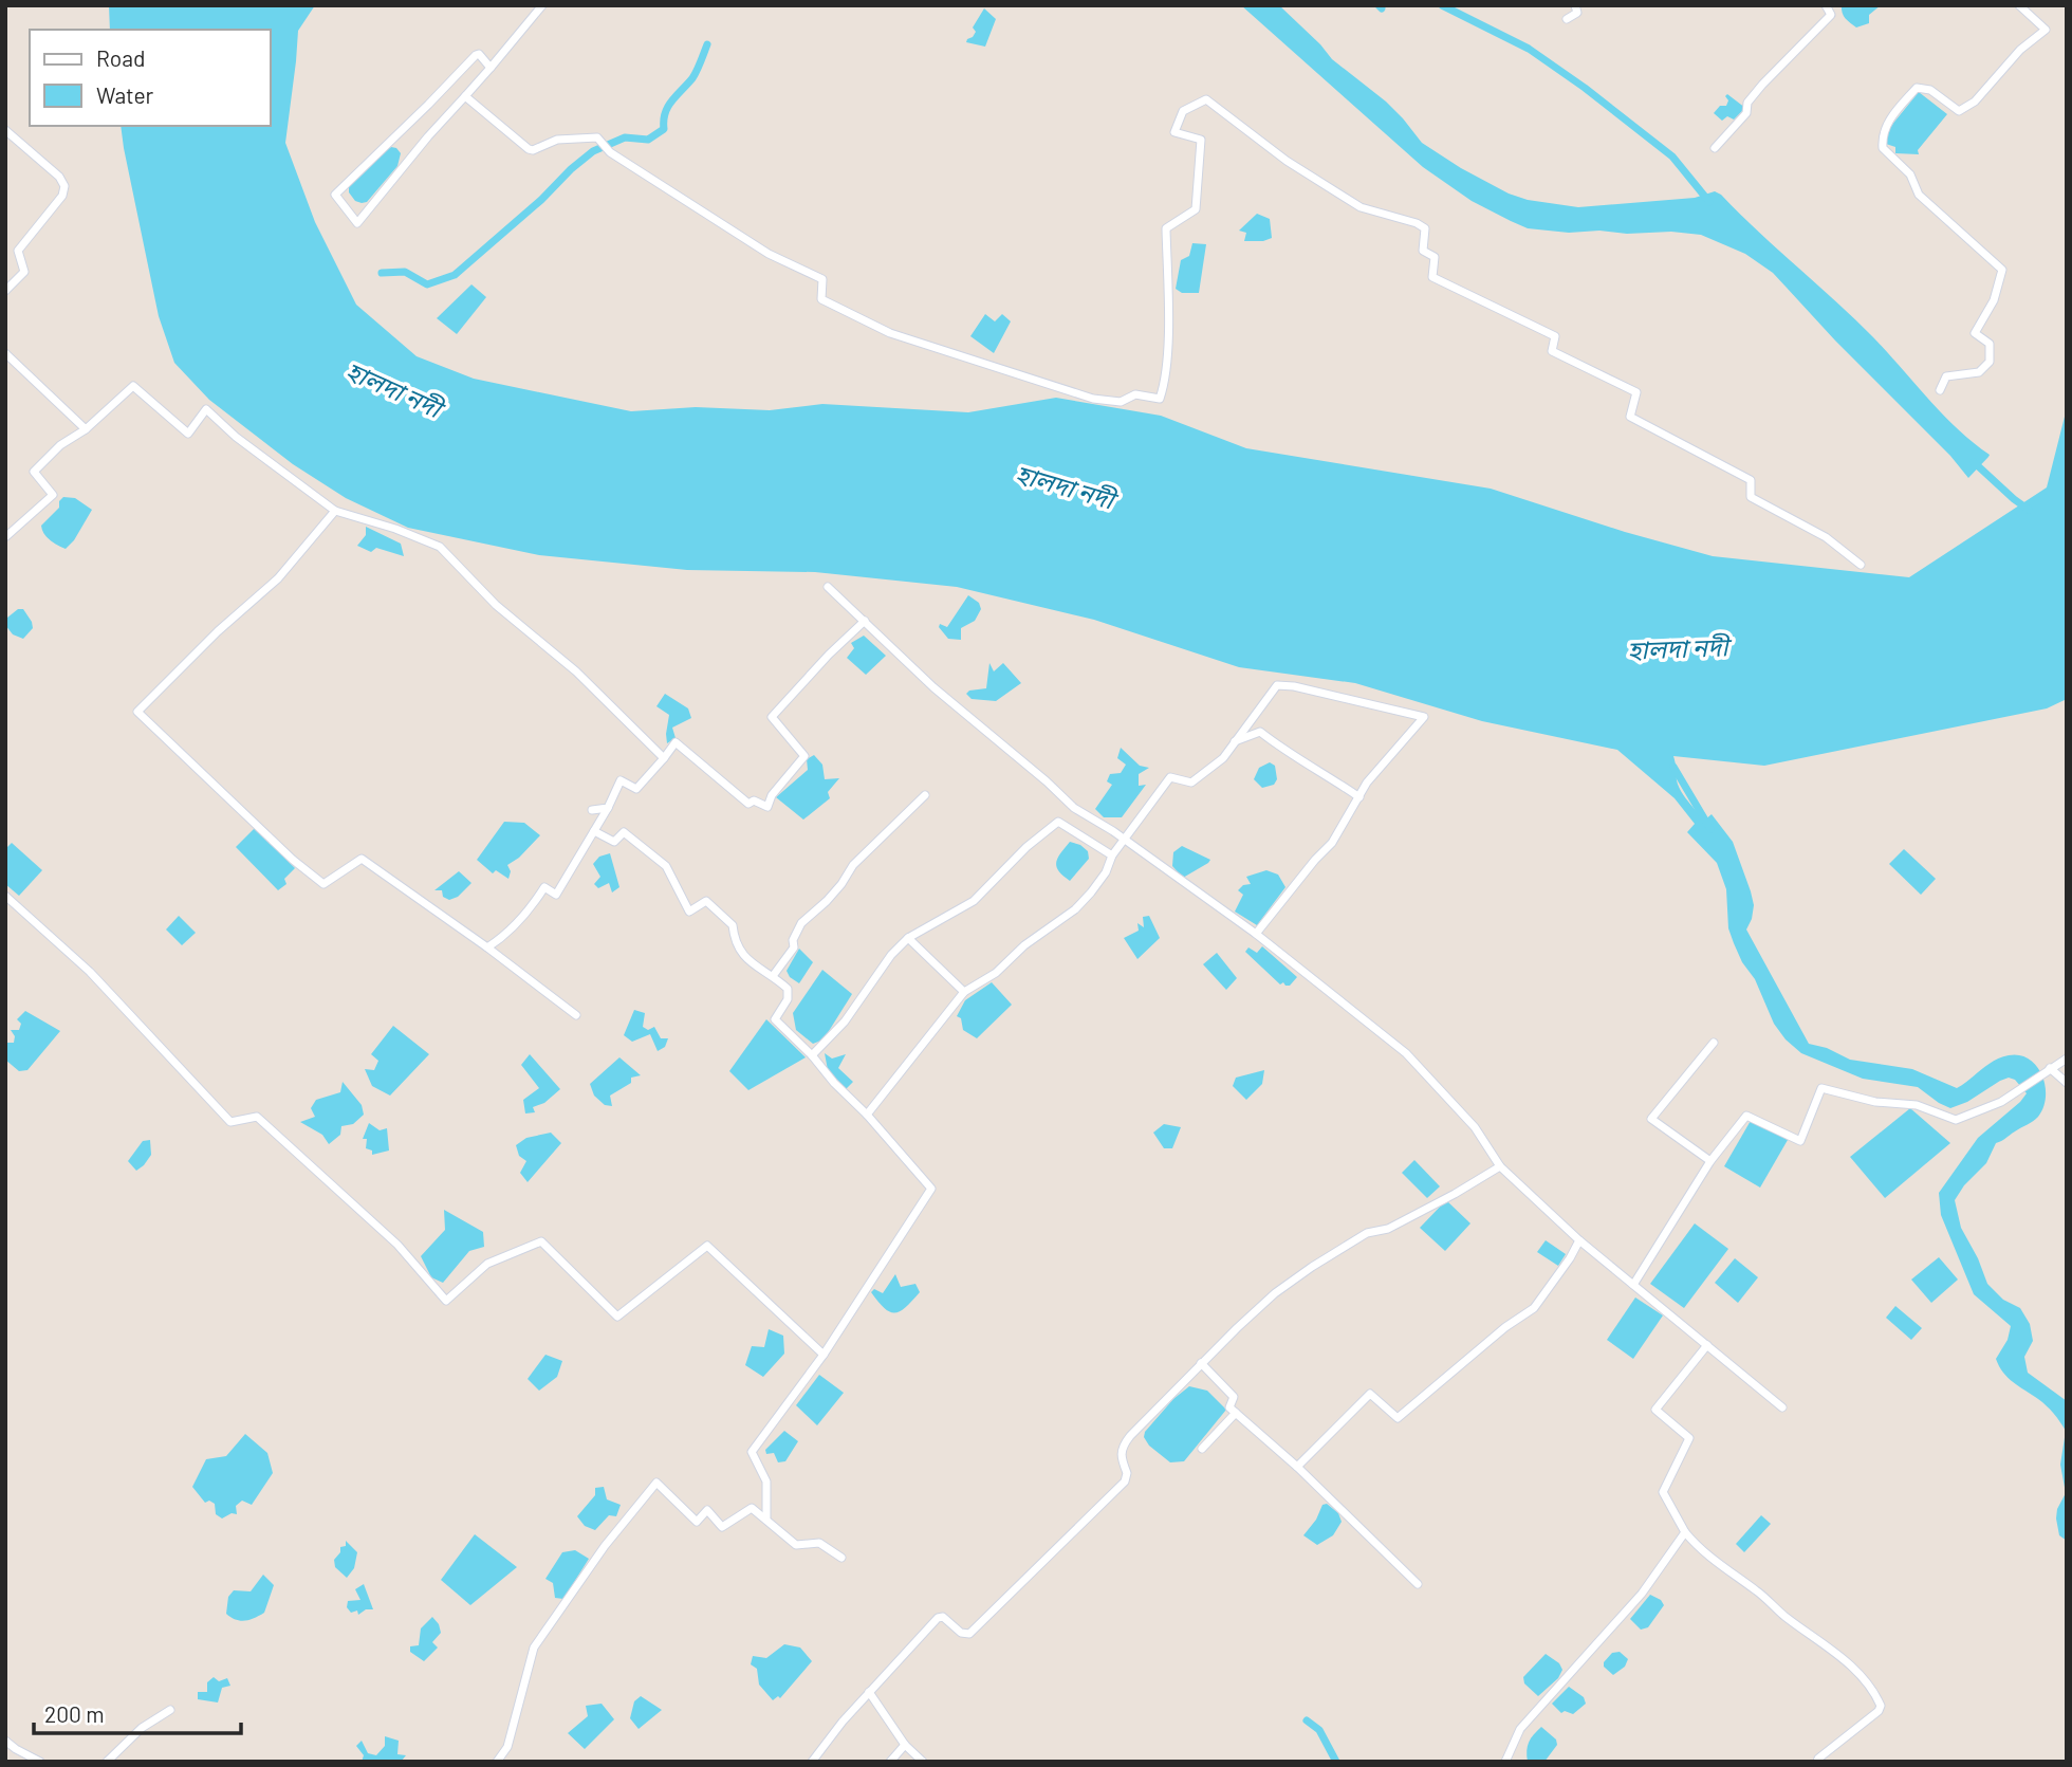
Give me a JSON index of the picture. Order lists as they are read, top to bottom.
{
  "water": ["হালদা নদী"],
  "legend": ["Road", "Water"],
  "scale_bar": "200 m"
}
